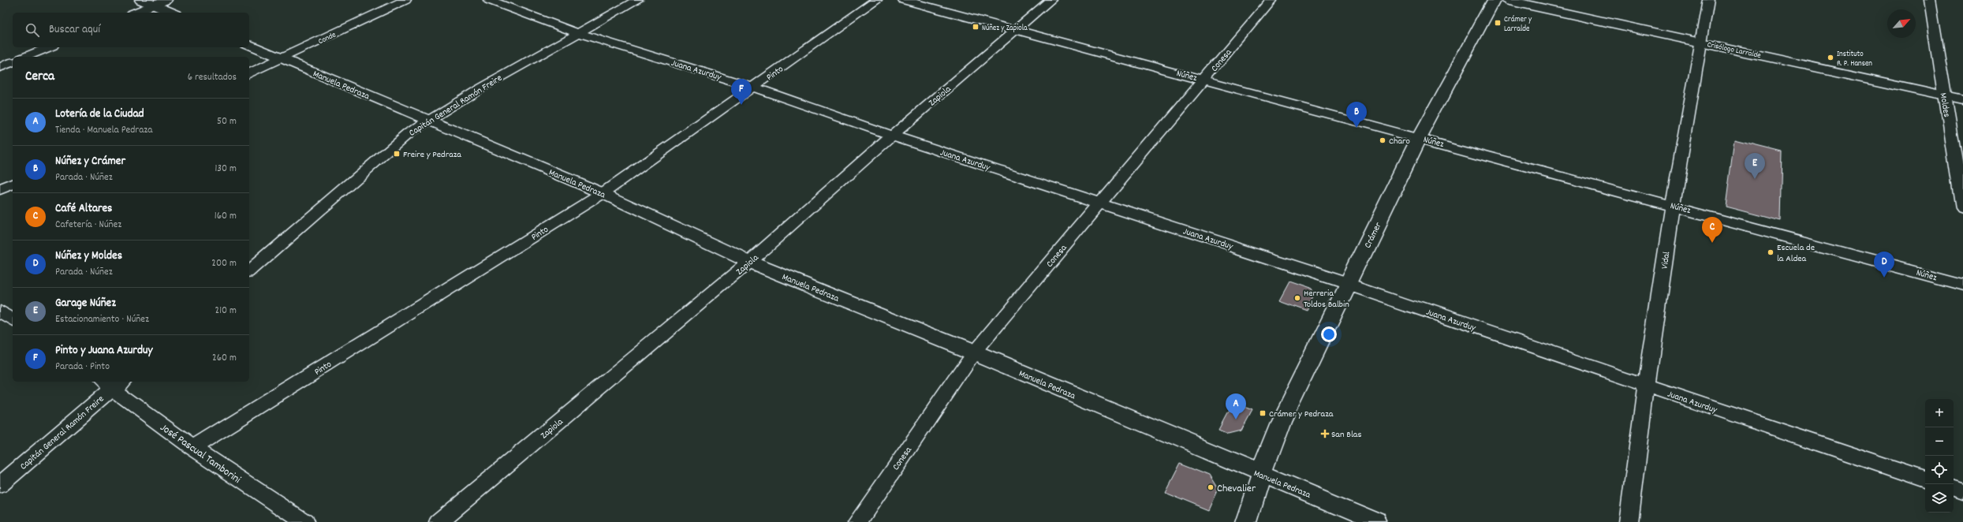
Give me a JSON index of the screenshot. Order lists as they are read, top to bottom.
{
  "streets": {
    "street": [
      "Conde",
      "Crisólogo Larralde",
      "Conesa",
      "Juana Azurduy",
      "Pinto",
      "Núñez",
      "Manuela Pedraza",
      "Zapiola",
      "Capitán General Ramón Freire",
      "Moldes",
      "Crámer",
      "Vidal",
      "José Pascual Tamborini"
    ]
  },
  "crossings": [
    ["Conde", "Manuela Pedraza"],
    ["Crisólogo Larralde", "Moldes"],
    ["Crisólogo Larralde", "Vidal"],
    ["Conesa", "Juana Azurduy"],
    ["Conesa", "Núñez"],
    ["Conesa", "Manuela Pedraza"],
    ["Juana Azurduy", "Pinto"],
    ["Juana Azurduy", "Zapiola"],
    ["Juana Azurduy", "Capitán General Ramón Freire"],
    ["Juana Azurduy", "Crámer"],
    ["Juana Azurduy", "Vidal"],
    ["Pinto", "Manuela Pedraza"],
    ["Pinto", "José Pascual Tamborini"],
    ["Núñez", "Zapiola"],
    ["Núñez", "Crámer"],
    ["Núñez", "Vidal"],
    ["Manuela Pedraza", "Zapiola"],
    ["Manuela Pedraza", "Capitán General Ramón Freire"],
    ["Manuela Pedraza", "Crámer"],
    ["Capitán General Ramón Freire", "José Pascual Tamborini"]
  ],
  "places": {
    "transit": [
      "Crámer y Larralde",
      "Núñez y Zapiola",
      "Freire y Pedraza",
      "Crámer y Pedraza"
    ],
    "other": [
      "Instituto R. P. Hansen",
      "Charo",
      "Escuela de la Aldea",
      "Herreria Toldos Balbin",
      "Chevalier"
    ],
    "health": ["San Blas"]
  },
  "north": "top right",
  "page": {
    "search": "Buscar aquí",
    "heading": ["Cerca", "6 resultados"],
    "pins": [
      "F",
      "B",
      "E",
      "C",
      "D",
      "A"
    ],
    "list": [
      {
        "mark": "A",
        "name": "Lotería de la Ciudad",
        "note": "Tienda · Manuela Pedraza",
        "value": "50 m"
      },
      {
        "mark": "B",
        "name": "Núñez y Crámer",
        "note": "Parada · Núñez",
        "value": "130 m"
      },
      {
        "mark": "C",
        "name": "Café Altares",
        "note": "Cafetería · Núñez",
        "value": "160 m"
      },
      {
        "mark": "D",
        "name": "Núñez y Moldes",
        "note": "Parada · Núñez",
        "value": "200 m"
      },
      {
        "mark": "E",
        "name": "Garage Núñez",
        "note": "Estacionamiento · Núñez",
        "value": "210 m"
      },
      {
        "mark": "F",
        "name": "Pinto y Juana Azurduy",
        "note": "Parada · Pinto",
        "value": "260 m"
      }
    ],
    "map_buttons": ["+", "−"]
  }
}
